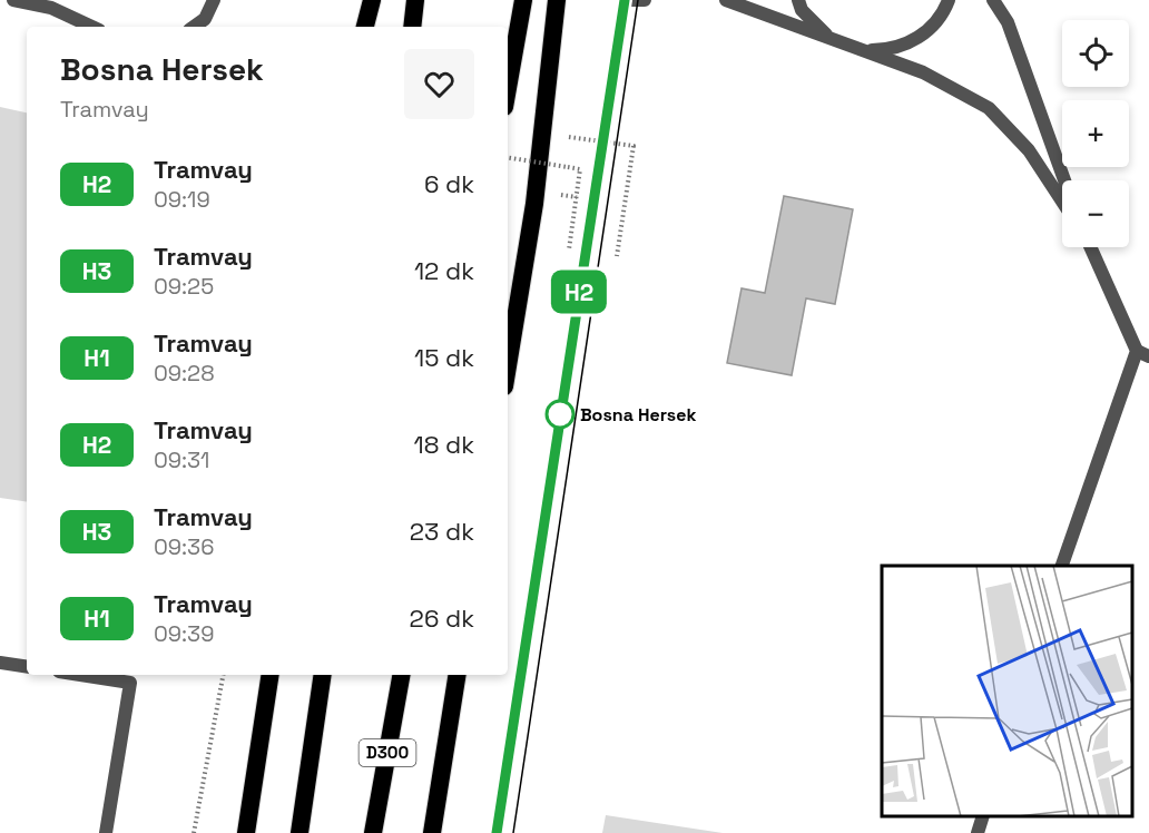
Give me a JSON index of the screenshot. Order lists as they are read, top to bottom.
{
  "streets": {
    "highway": ["D300"]
  },
  "places": ["Bosna Hersek"],
  "lines": ["tram line H2"],
  "page": {
    "on_map": "H2",
    "map_buttons": ["+", "−"],
    "heading": ["Bosna Hersek", "Tramvay"],
    "list": [
      {
        "mark": "H2",
        "name": "Tramvay",
        "note": "09:19",
        "value": "6 dk"
      },
      {
        "mark": "H3",
        "name": "Tramvay",
        "note": "09:25",
        "value": "12 dk"
      },
      {
        "mark": "H1",
        "name": "Tramvay",
        "note": "09:28",
        "value": "15 dk"
      },
      {
        "mark": "H2",
        "name": "Tramvay",
        "note": "09:31",
        "value": "18 dk"
      },
      {
        "mark": "H3",
        "name": "Tramvay",
        "note": "09:36",
        "value": "23 dk"
      },
      {
        "mark": "H1",
        "name": "Tramvay",
        "note": "09:39",
        "value": "26 dk"
      }
    ]
  }
}
